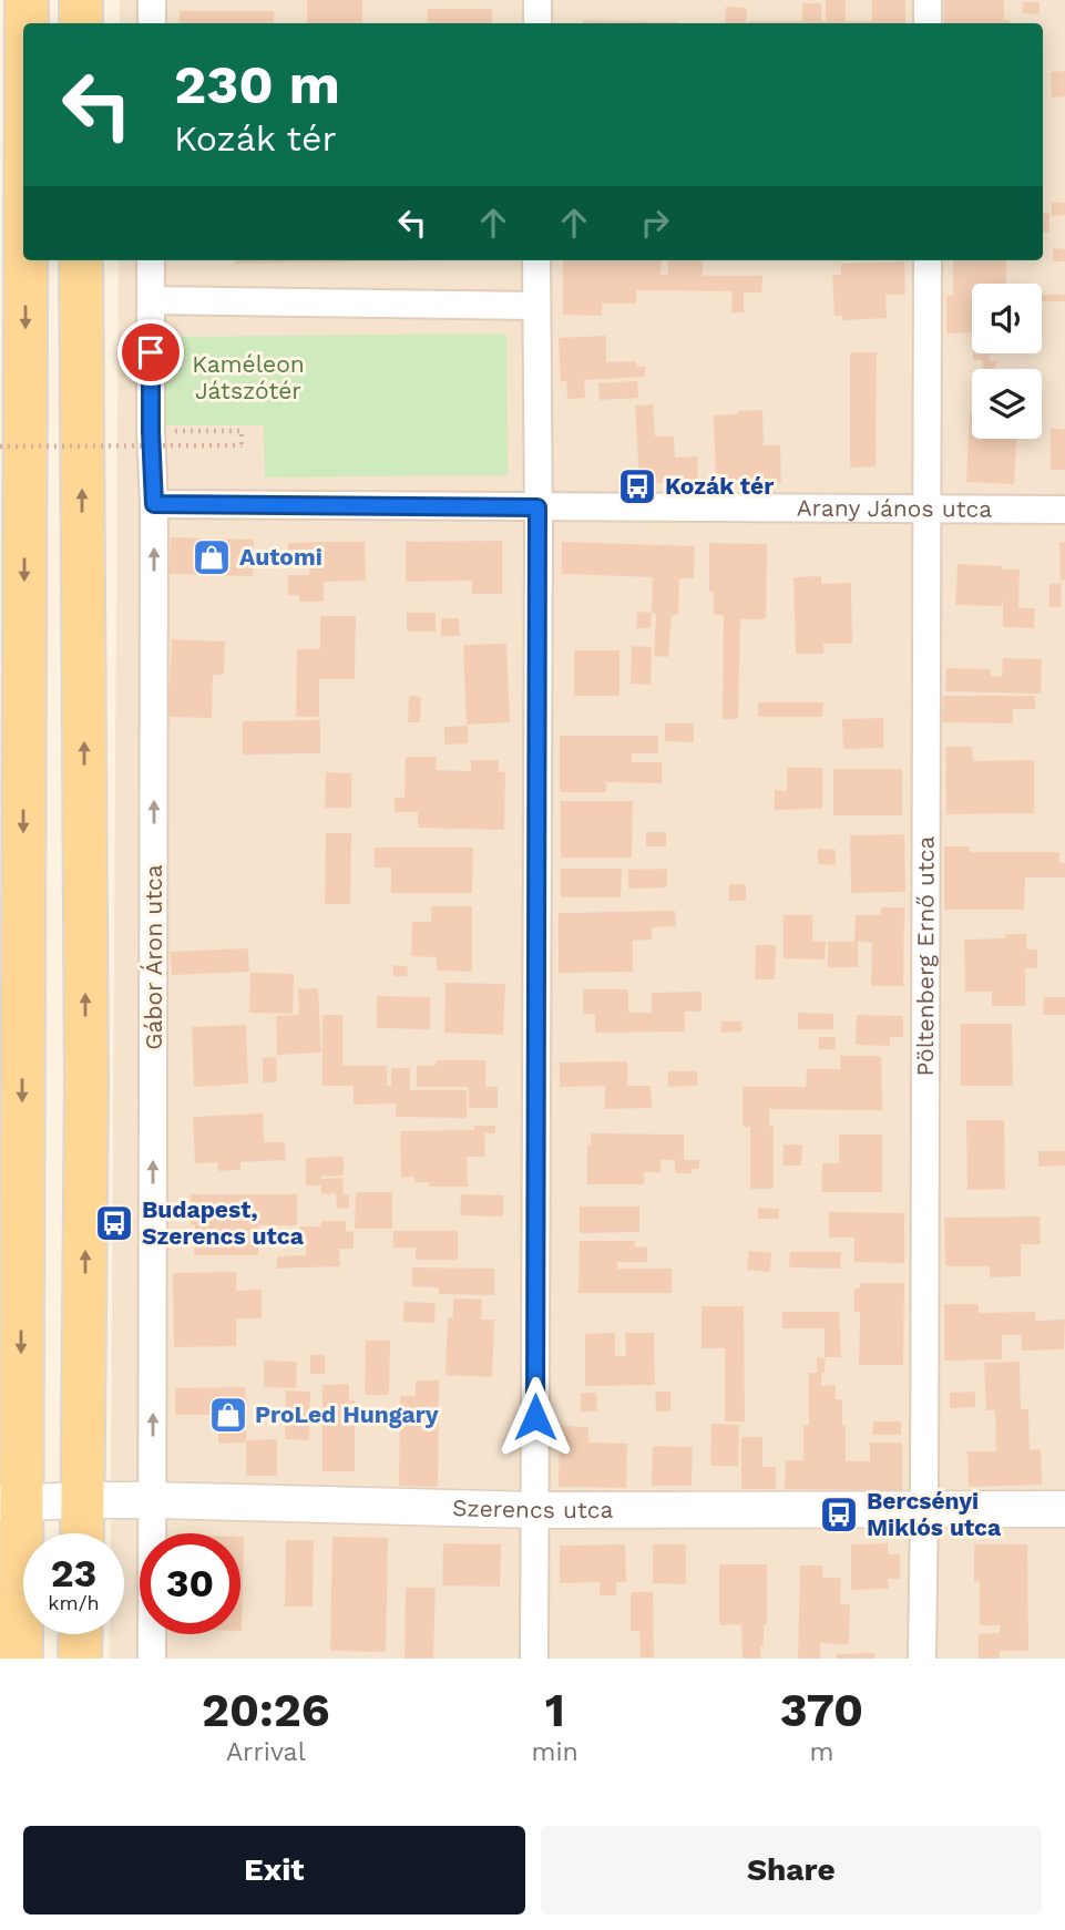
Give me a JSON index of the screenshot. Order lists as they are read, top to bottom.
{
  "streets": {
    "street": [
      "Arany János utca",
      "Gábor Áron utca",
      "Pöltenberg Ernő utca",
      "Szerencs utca"
    ]
  },
  "crossings": [
    ["Arany János utca", "Pöltenberg Ernő utca"],
    ["Gábor Áron utca", "Szerencs utca"],
    ["Pöltenberg Ernő utca", "Szerencs utca"]
  ],
  "one_way": ["Gábor Áron utca"],
  "parks": ["Kaméleon Játszótér"],
  "places": {
    "bus stop": ["Kozák tér", "Budapest, Szerencs utca", "Bercsényi Miklós utca"],
    "shop": ["Automi", "ProLed Hungary"]
  },
  "page": {
    "turn": ["230 m", "Kozák tér"],
    "speed": "23 km/h",
    "limit": "30",
    "eta": [
      "20:26",
      "Arrival",
      "1",
      "min",
      "370",
      "m"
    ],
    "buttons": ["Exit", "Share"]
  }
}
